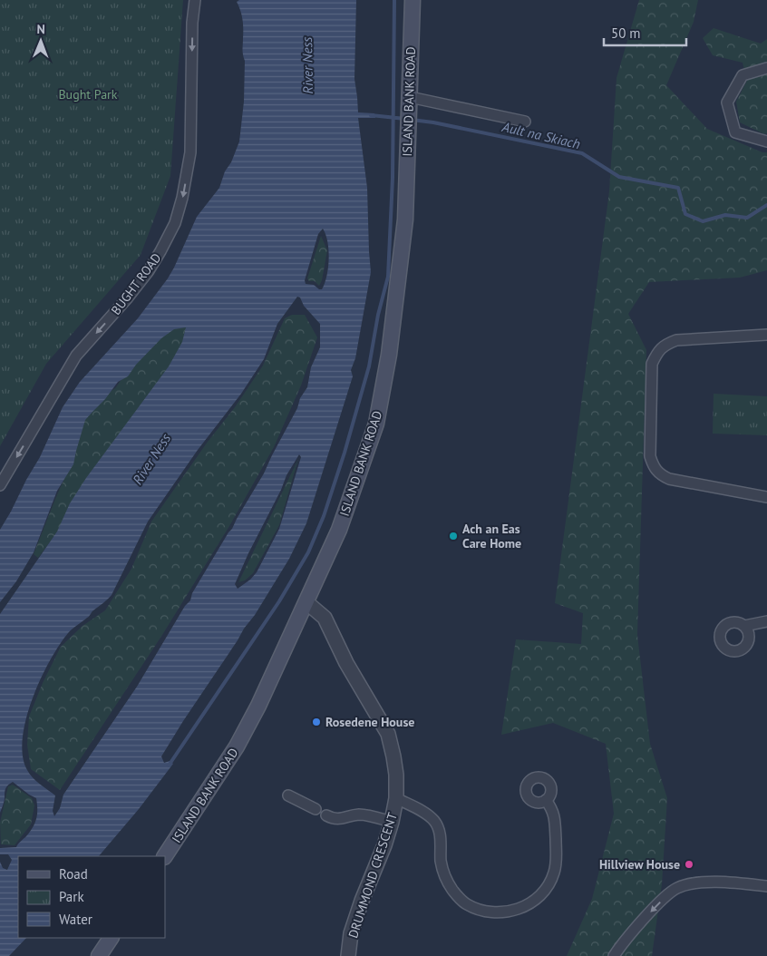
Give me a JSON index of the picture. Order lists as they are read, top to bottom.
{
  "streets": {
    "main road": ["ISLAND BANK ROAD"],
    "street": ["BUGHT ROAD", "DRUMMOND CRESCENT"]
  },
  "crossings": [
    ["ISLAND BANK ROAD", "DRUMMOND CRESCENT"]
  ],
  "one_way": ["BUGHT ROAD"],
  "water": ["River Ness", "Ault na Skiach"],
  "parks": ["Bught Park"],
  "places": ["Ach an Eas Care Home", "Rosedene House", "Hillview House"],
  "legend": ["Road", "Park", "Water"],
  "scale_bar": "50 m",
  "north": "top"
}
